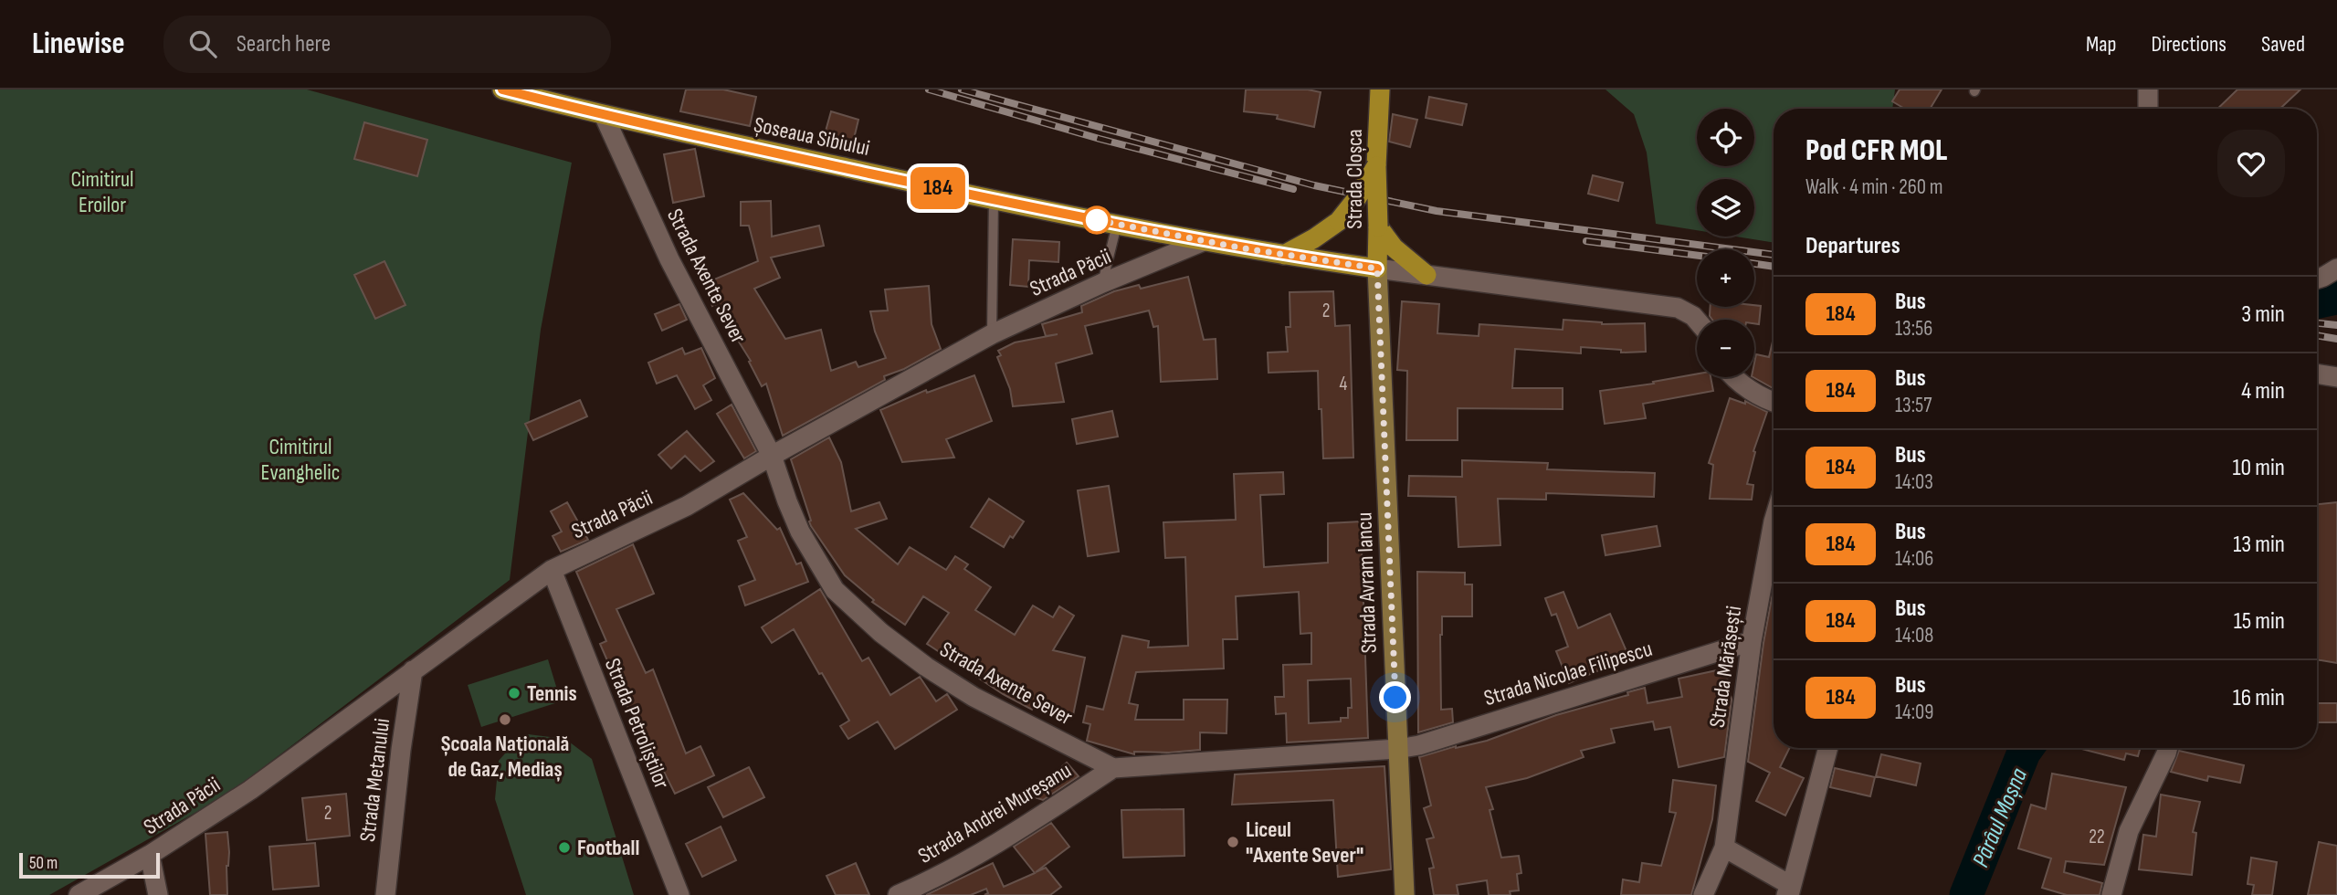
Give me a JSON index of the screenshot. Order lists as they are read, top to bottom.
{
  "streets": {
    "main road": ["Șoseaua Sibiului", "Strada Cloșca", "Strada Avram Iancu"],
    "street": [
      "Strada Păcii",
      "Strada Axente Sever",
      "Strada Mărășești",
      "Strada Nicolae Filipescu",
      "Strada Petroliștilor",
      "Strada Metanului",
      "Strada Andrei Mureșanu"
    ]
  },
  "crossings": [
    ["Șoseaua Sibiului", "Strada Cloșca"],
    ["Șoseaua Sibiului", "Strada Păcii"],
    ["Șoseaua Sibiului", "Strada Axente Sever"],
    ["Șoseaua Sibiului", "Strada Avram Iancu"],
    ["Strada Cloșca", "Strada Avram Iancu"],
    ["Strada Păcii", "Strada Axente Sever"],
    ["Strada Păcii", "Strada Petroliștilor"],
    ["Strada Păcii", "Strada Metanului"],
    ["Strada Axente Sever", "Strada Andrei Mureșanu"],
    ["Strada Avram Iancu", "Strada Nicolae Filipescu"],
    ["Strada Mărășești", "Strada Nicolae Filipescu"]
  ],
  "water": ["Pârâul Moșna"],
  "parks": ["Cimitirul Eroilor", "Cimitirul Evanghelic"],
  "places": [
    "Tennis",
    "Școala Națională de Gaz, Mediaș",
    "Liceul \"Axente Sever\"",
    "Football"
  ],
  "lines": ["bus line 184"],
  "house_numbers": [
    "2",
    "4",
    "2",
    "22"
  ],
  "scale_bar": "50 m",
  "page": {
    "header": "Linewise",
    "search": "Search here",
    "nav": ["Map", "Directions", "Saved"],
    "on_map": "184",
    "map_buttons": ["+", "−"],
    "heading": [
      ["Pod CFR MOL", "Walk · 4 min · 260 m"],
      "Departures"
    ],
    "list": [
      {
        "mark": "184",
        "name": "Bus",
        "note": "13:56",
        "value": "3 min"
      },
      {
        "mark": "184",
        "name": "Bus",
        "note": "13:57",
        "value": "4 min"
      },
      {
        "mark": "184",
        "name": "Bus",
        "note": "14:03",
        "value": "10 min"
      },
      {
        "mark": "184",
        "name": "Bus",
        "note": "14:06",
        "value": "13 min"
      },
      {
        "mark": "184",
        "name": "Bus",
        "note": "14:08",
        "value": "15 min"
      },
      {
        "mark": "184",
        "name": "Bus",
        "note": "14:09",
        "value": "16 min"
      }
    ],
    "scale": "50 m"
  }
}
